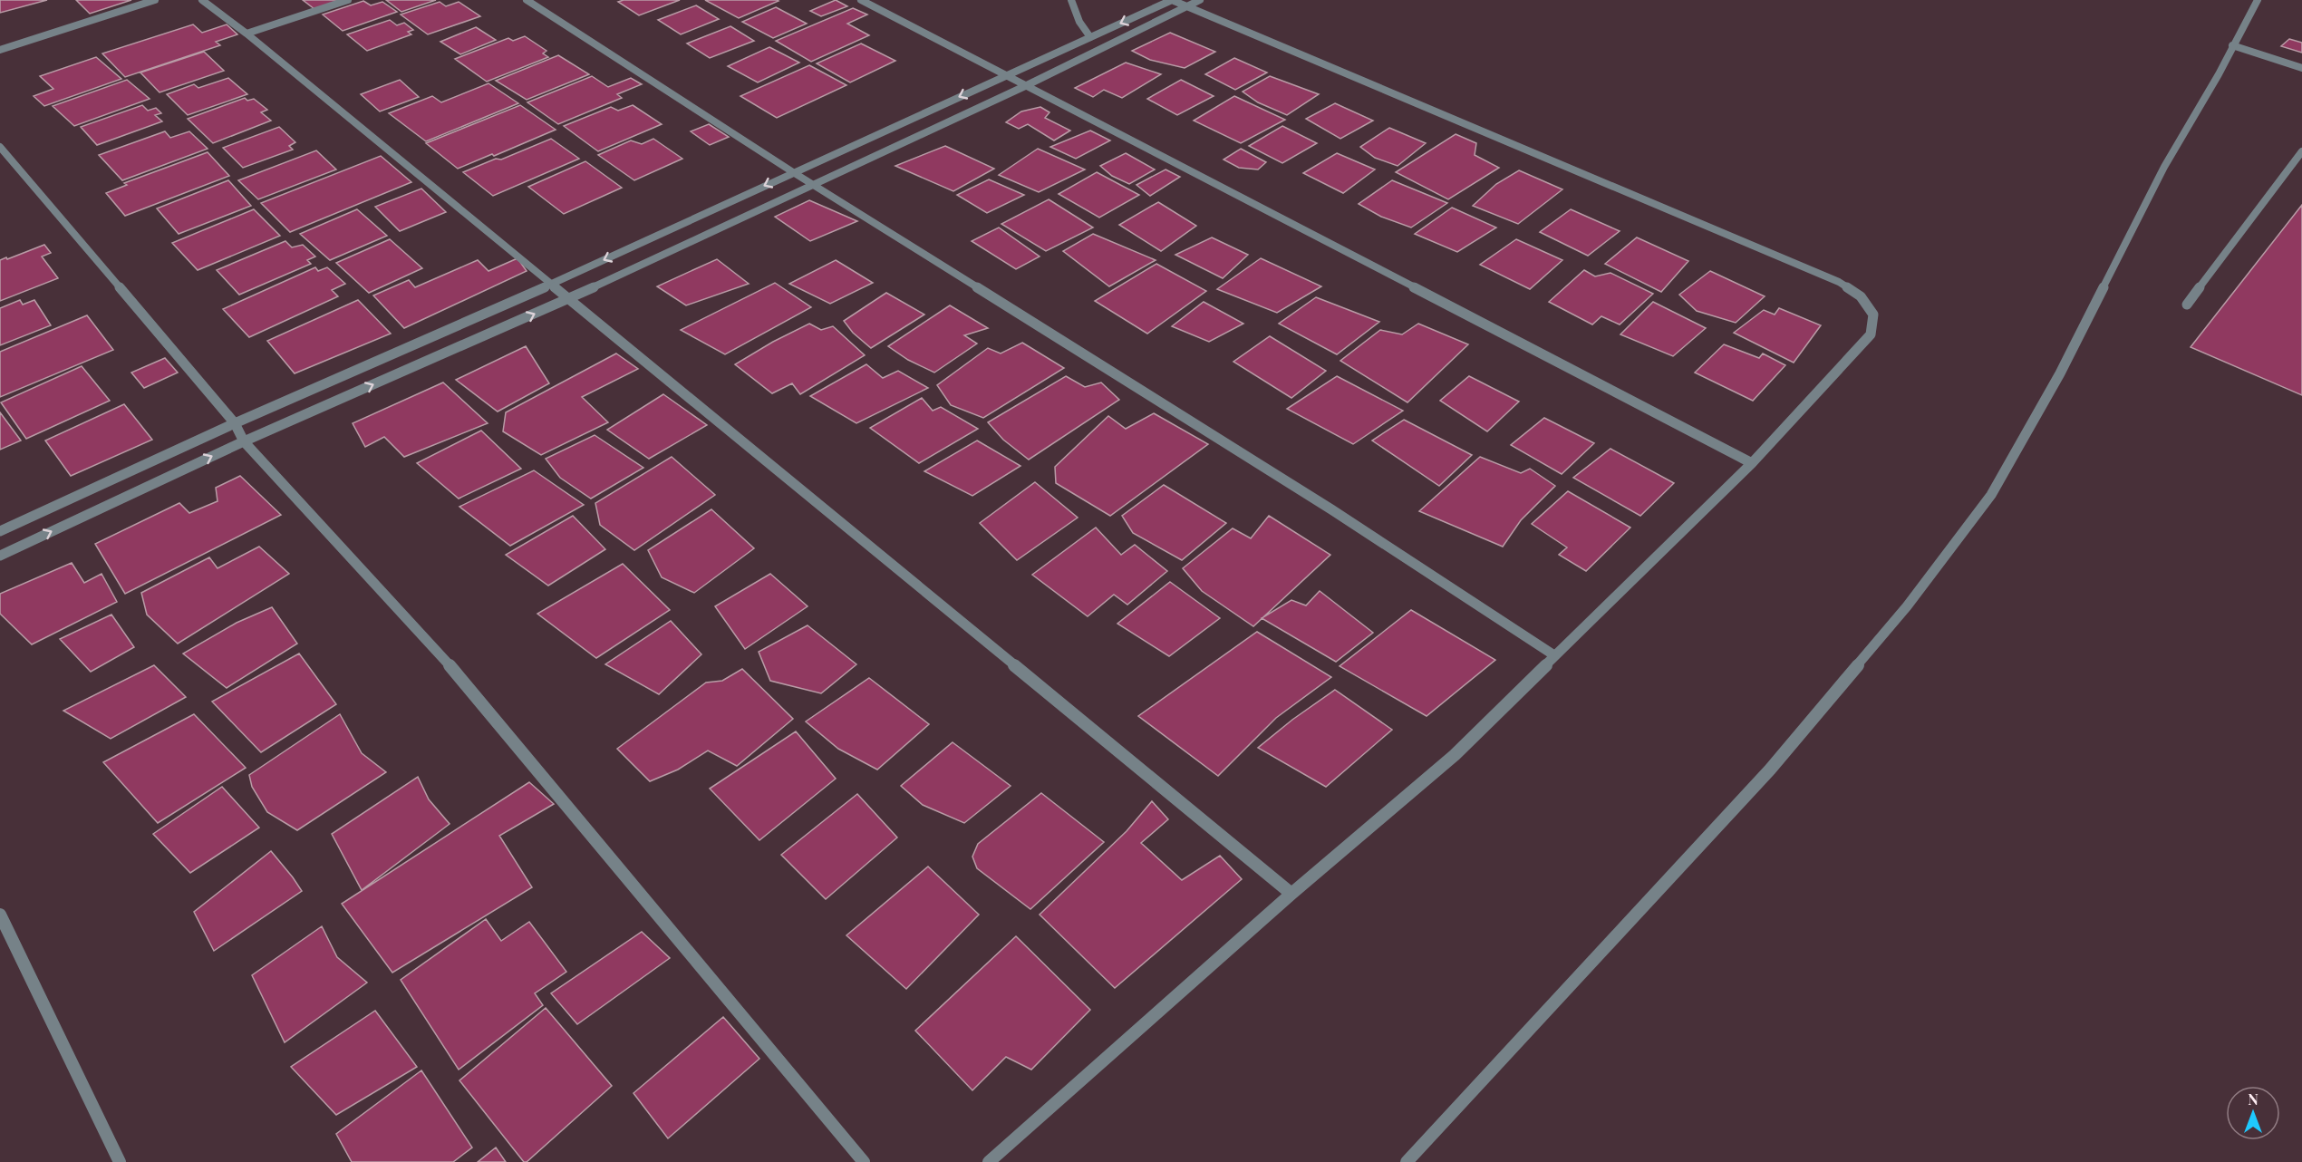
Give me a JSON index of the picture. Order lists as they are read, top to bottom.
{
  "north": "top"
}
